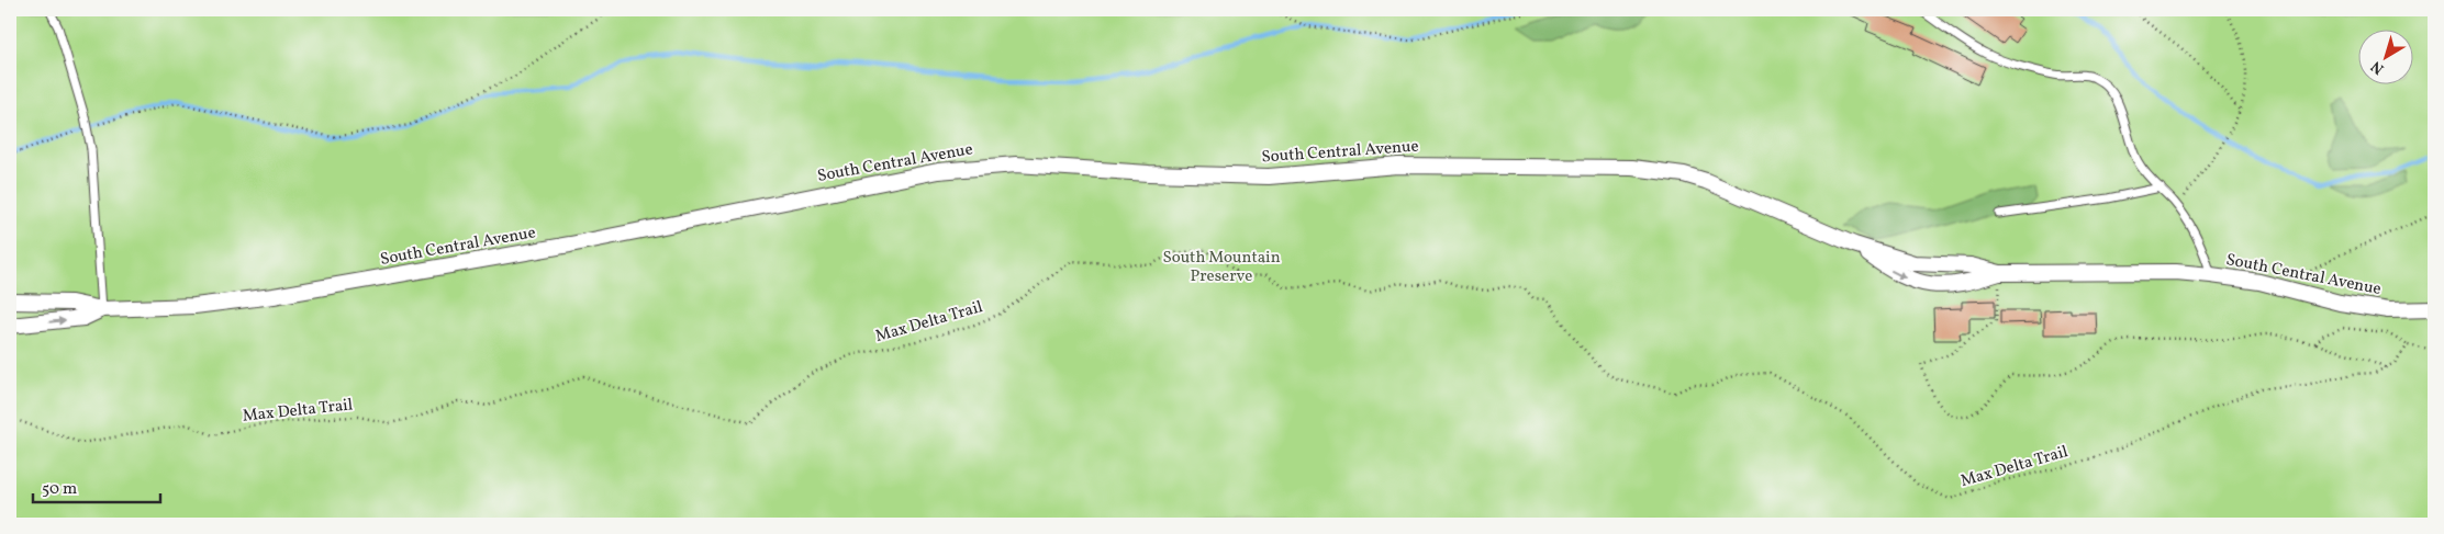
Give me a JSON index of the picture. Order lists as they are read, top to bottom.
{
  "streets": {
    "street": ["South Central Avenue"],
    "path": ["Max Delta Trail"]
  },
  "parks": ["South Mountain Preserve"],
  "scale_bar": "50 m",
  "north": "bottom left"
}
